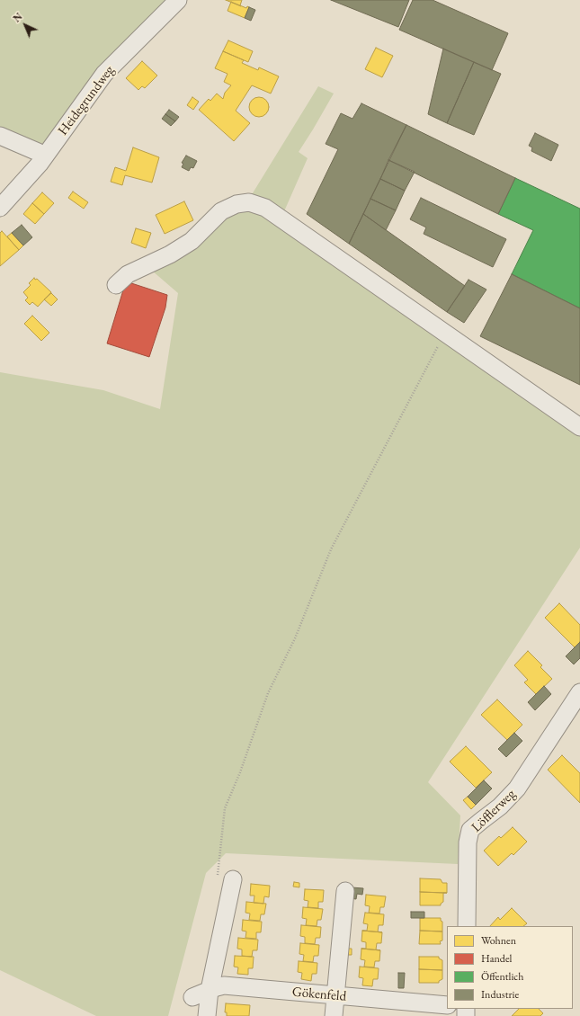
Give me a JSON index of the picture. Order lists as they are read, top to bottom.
{
  "streets": {
    "street": ["Heidegrundweg", "Löfflerweg", "Gökenfeld"]
  },
  "legend": [
    "Wohnen",
    "Handel",
    "Öffentlich",
    "Industrie"
  ],
  "north": "top left"
}
